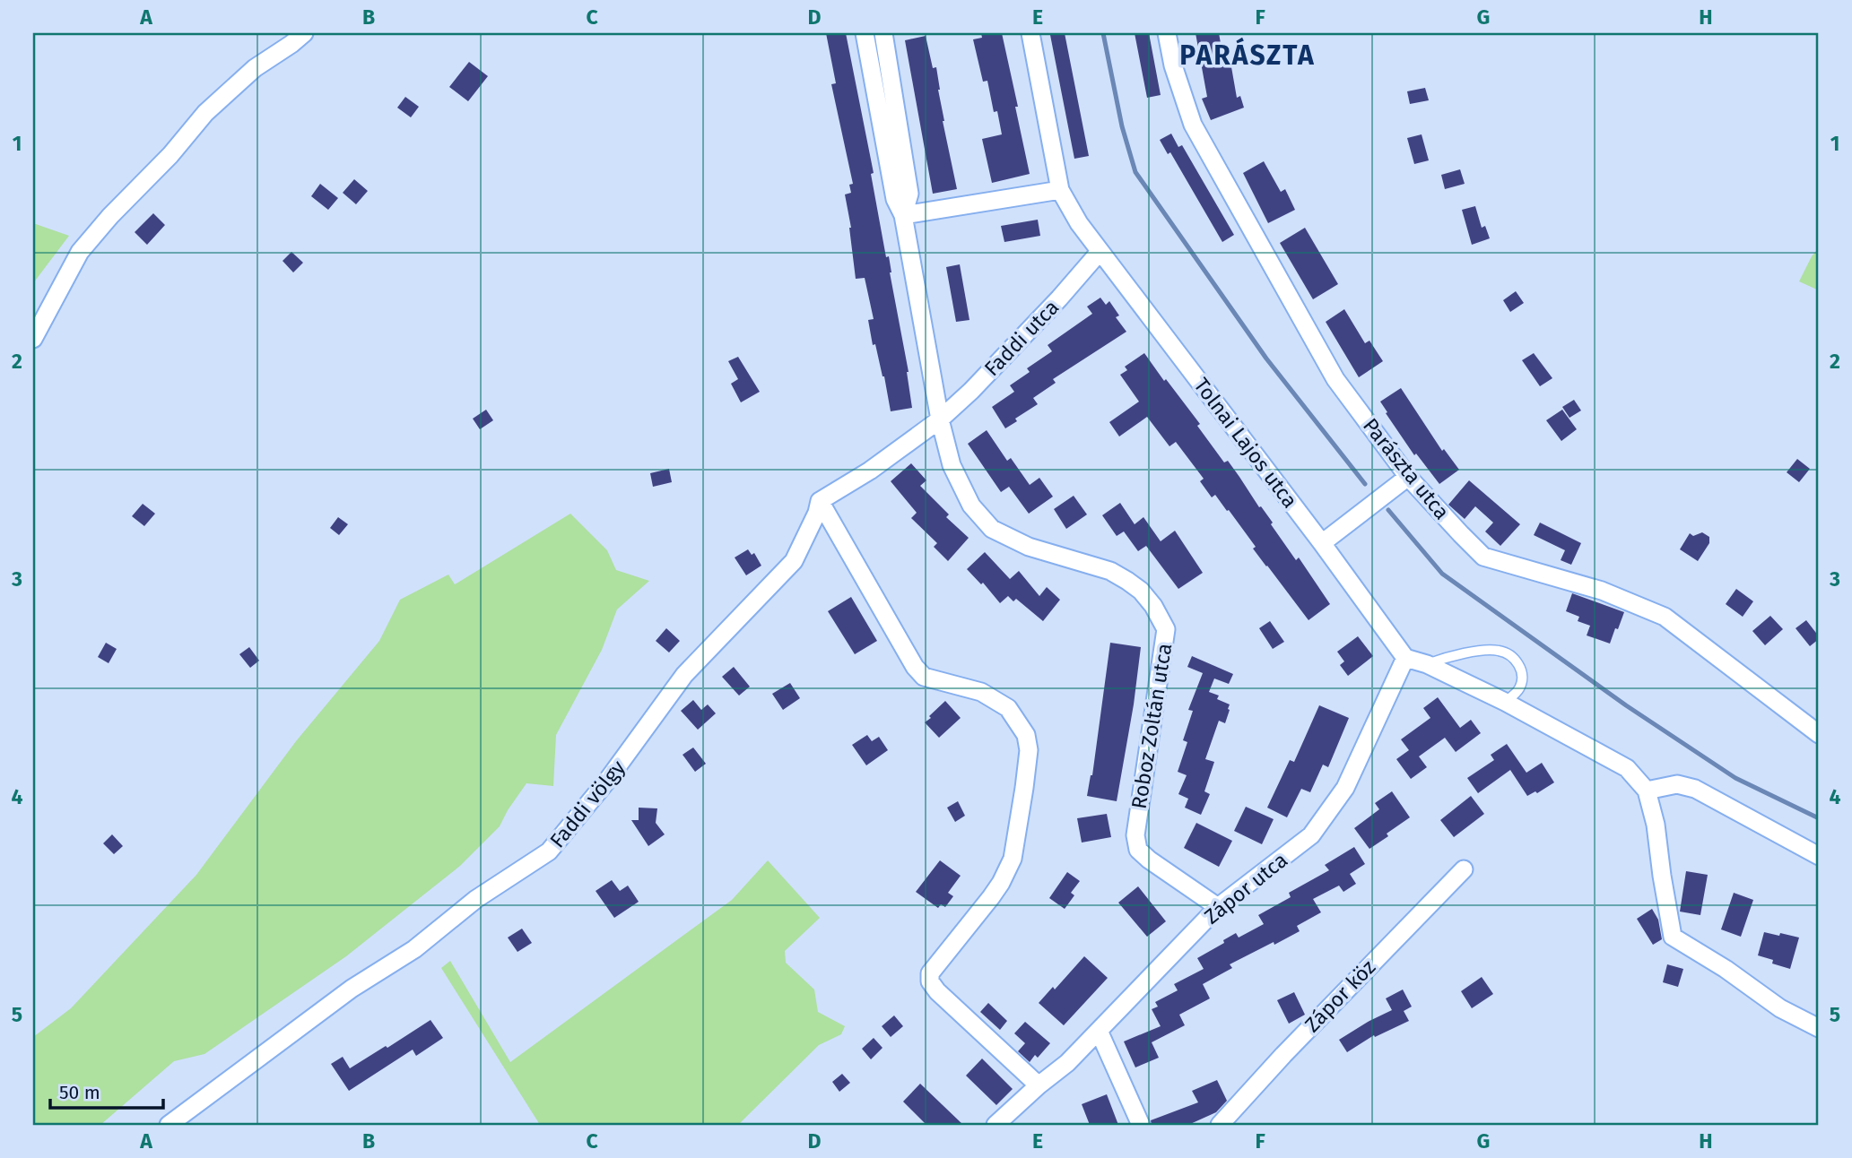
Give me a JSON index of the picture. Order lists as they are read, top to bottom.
{
  "streets": {
    "street": [
      "Faddi utca",
      "Tolnai Lajos utca",
      "Parászta utca",
      "Roboz Zoltán utca",
      "Faddi völgy",
      "Zápor utca",
      "Zápor köz"
    ]
  },
  "crossings": [
    ["Faddi utca", "Tolnai Lajos utca"],
    ["Faddi utca", "Roboz Zoltán utca"],
    ["Tolnai Lajos utca", "Zápor utca"],
    ["Roboz Zoltán utca", "Zápor utca"]
  ],
  "districts": ["PARÁSZTA"],
  "scale_bar": "50 m",
  "grid": {
    "columns": [
      "A",
      "B",
      "C",
      "D",
      "E",
      "F",
      "G",
      "H"
    ],
    "rows": [
      "1",
      "2",
      "3",
      "4",
      "5"
    ]
  }
}
